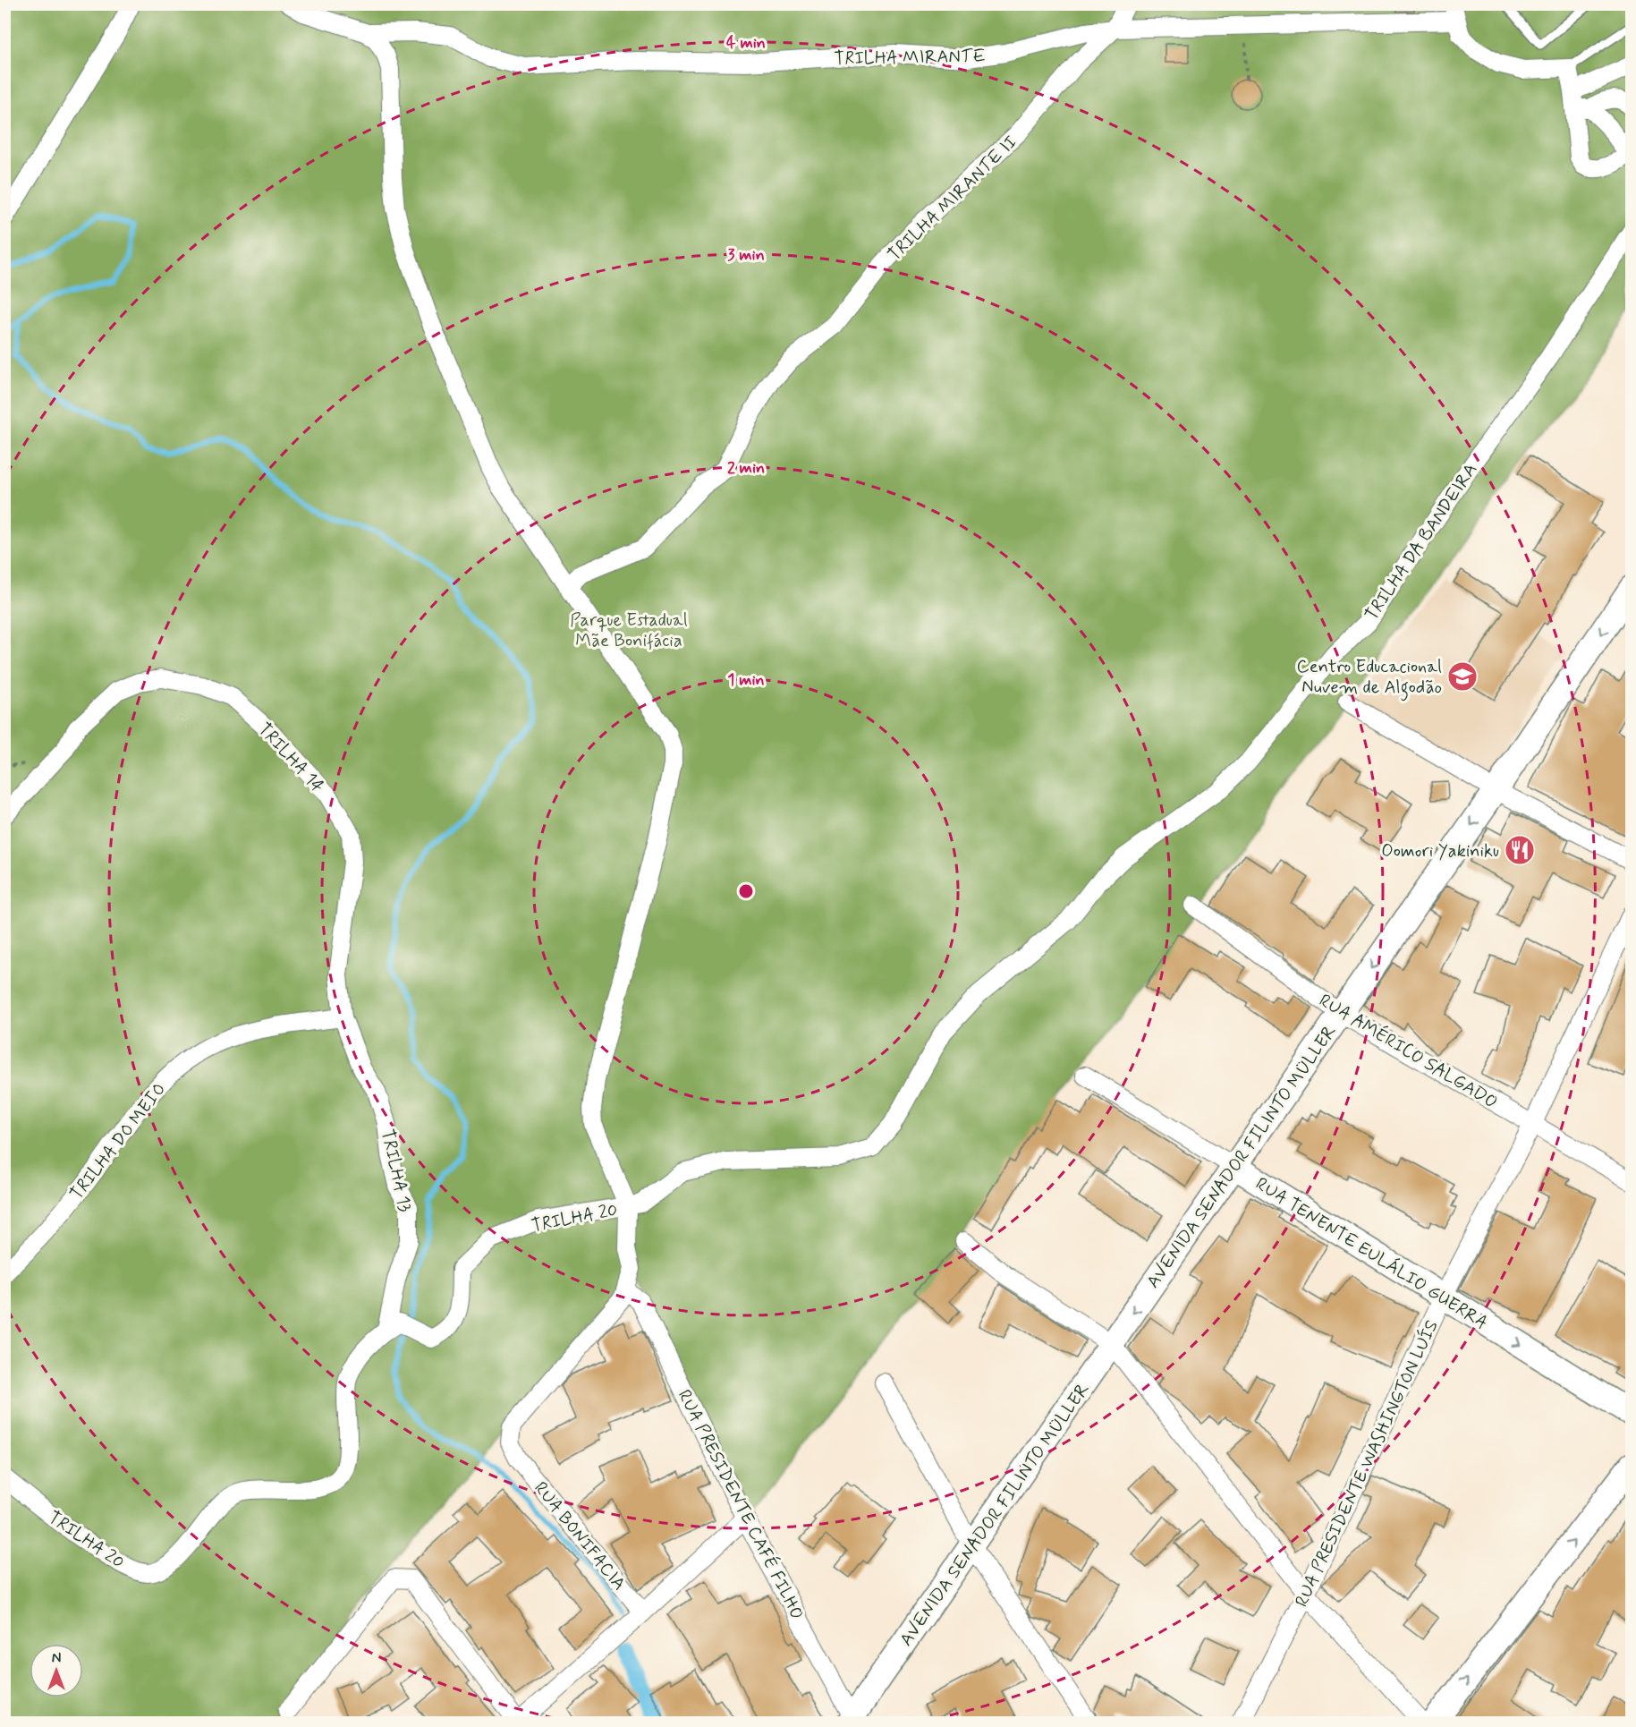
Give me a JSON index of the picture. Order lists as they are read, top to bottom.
{
  "streets": {
    "street": [
      "TRILHA MIRANTE",
      "TRILHA MIRANTE II",
      "TRILHA DA BANDEIRA",
      "TRILHA 14",
      "RUA AMÉRICO SALGADO",
      "TRILHA DO MEIO",
      "AVENIDA SENADOR FILINTO MÜLLER",
      "TRILHA 13",
      "TRILHA 20",
      "RUA TENENTE EULÁLIO GUERRA",
      "RUA PRESIDENTE WASHINGTON LUÍS",
      "RUA PRESIDENTE CAFÉ FILHO",
      "RUA BONIFACIA"
    ]
  },
  "crossings": [
    ["TRILHA MIRANTE", "TRILHA MIRANTE II"],
    ["TRILHA DA BANDEIRA", "TRILHA 20"],
    ["TRILHA 14", "TRILHA DO MEIO"],
    ["TRILHA 14", "TRILHA 13"],
    ["RUA AMÉRICO SALGADO", "AVENIDA SENADOR FILINTO MÜLLER"],
    ["RUA AMÉRICO SALGADO", "RUA PRESIDENTE WASHINGTON LUÍS"],
    ["TRILHA DO MEIO", "TRILHA 13"],
    ["AVENIDA SENADOR FILINTO MÜLLER", "RUA TENENTE EULÁLIO GUERRA"],
    ["AVENIDA SENADOR FILINTO MÜLLER", "RUA PRESIDENTE CAFÉ FILHO"],
    ["TRILHA 13", "TRILHA 20"],
    ["RUA TENENTE EULÁLIO GUERRA", "RUA PRESIDENTE WASHINGTON LUÍS"],
    ["RUA PRESIDENTE CAFÉ FILHO", "RUA BONIFACIA"]
  ],
  "one_way": ["AVENIDA SENADOR FILINTO MÜLLER"],
  "parks": ["Parque Estadual Mãe Bonifácia"],
  "places": {
    "school or university": ["Centro Educacional Nuvem de Algodão"],
    "restaurant": ["Oomori Yakiniku"]
  },
  "north": "top",
  "rings": [
    "4 min",
    "3 min",
    "2 min",
    "1 min"
  ]
}
